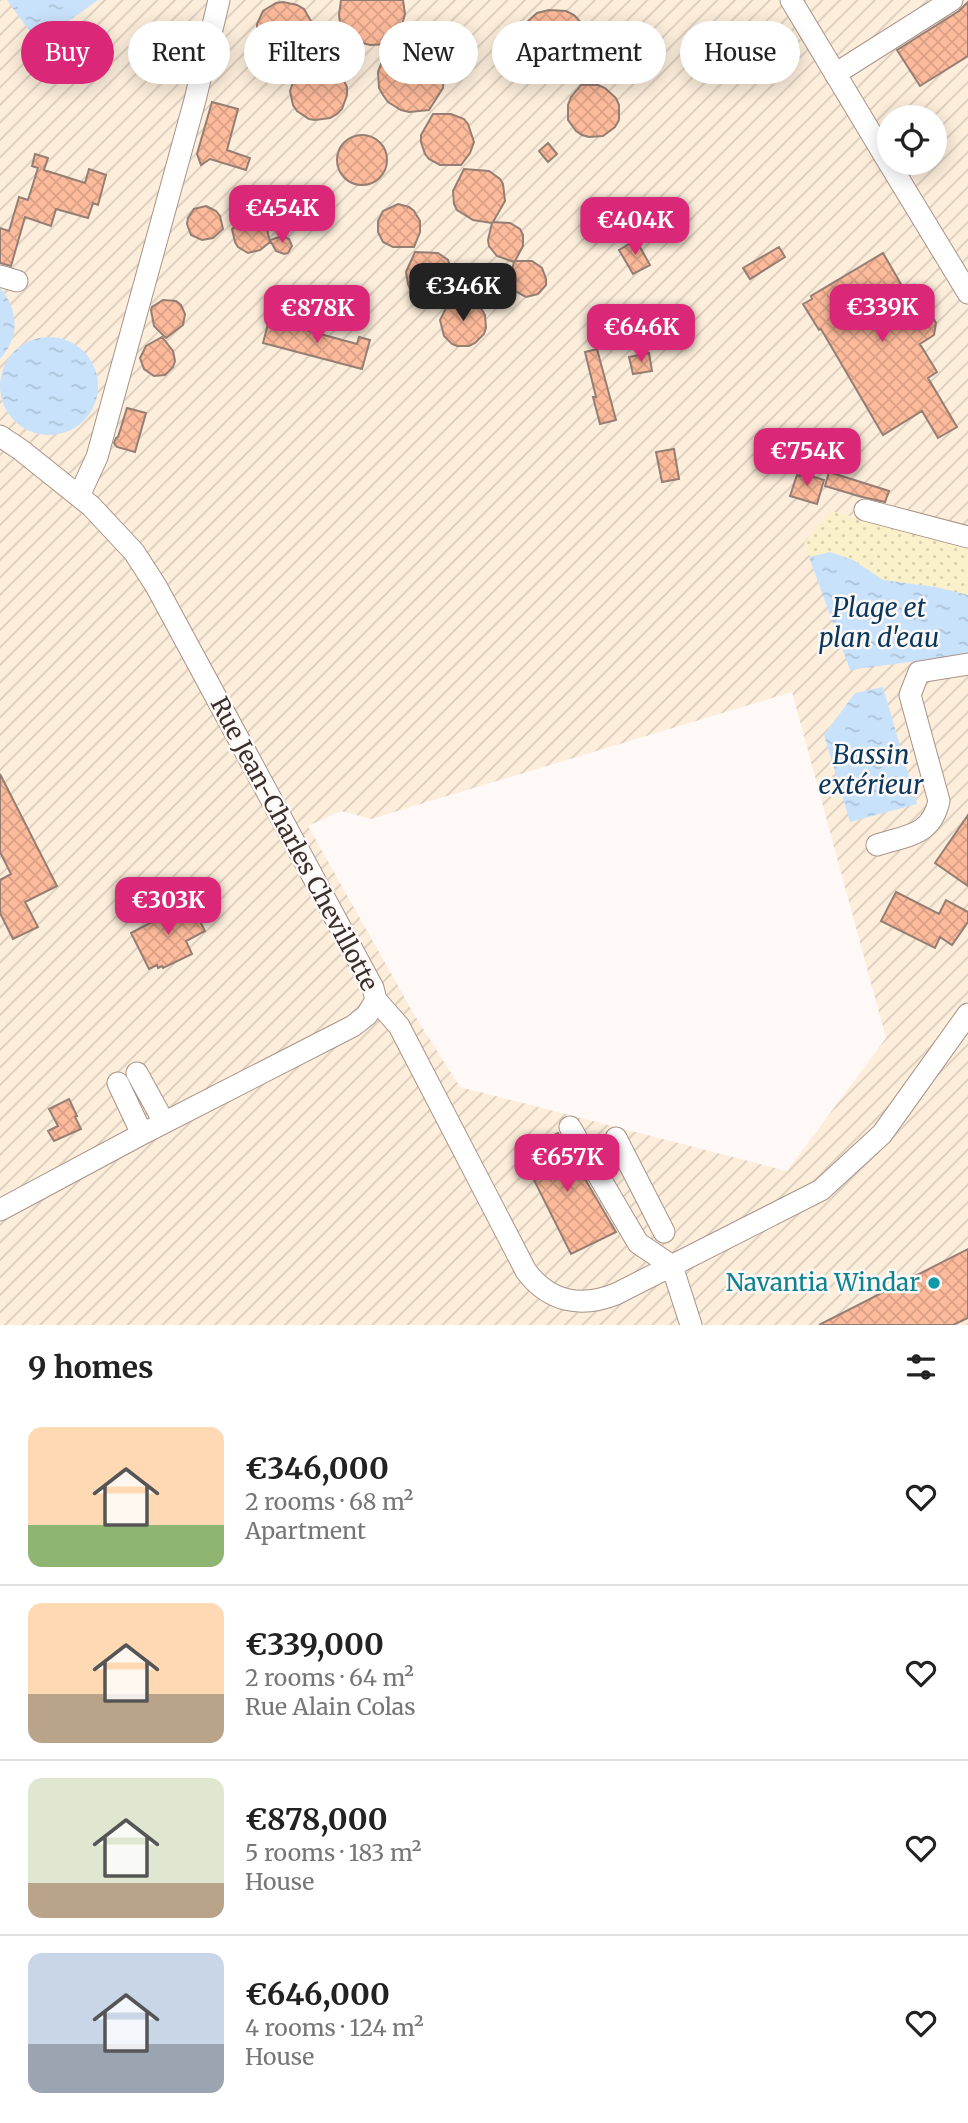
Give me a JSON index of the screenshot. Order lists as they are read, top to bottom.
{
  "streets": {
    "street": ["Rue Jean-Charles Chevillotte"]
  },
  "water": ["Plage et plan d'eau", "Bassin extérieur"],
  "places": ["Navantia Windar"],
  "page": {
    "chip": [
      "Buy",
      "Rent",
      "Filters",
      "New",
      "Apartment",
      "House"
    ],
    "price": [
      "€454K",
      "€404K",
      "€346K",
      "€339K",
      "€878K",
      "€646K",
      "€754K",
      "€303K",
      "€657K"
    ],
    "heading": "9 homes",
    "list": [
      {
        "name": "€346,000",
        "note": "2 rooms · 68 m² · Apartment"
      },
      {
        "name": "€339,000",
        "note": "2 rooms · 64 m² · Rue Alain Colas"
      },
      {
        "name": "€878,000",
        "note": "5 rooms · 183 m² · House"
      },
      {
        "name": "€646,000",
        "note": "4 rooms · 124 m² · House"
      }
    ]
  }
}
